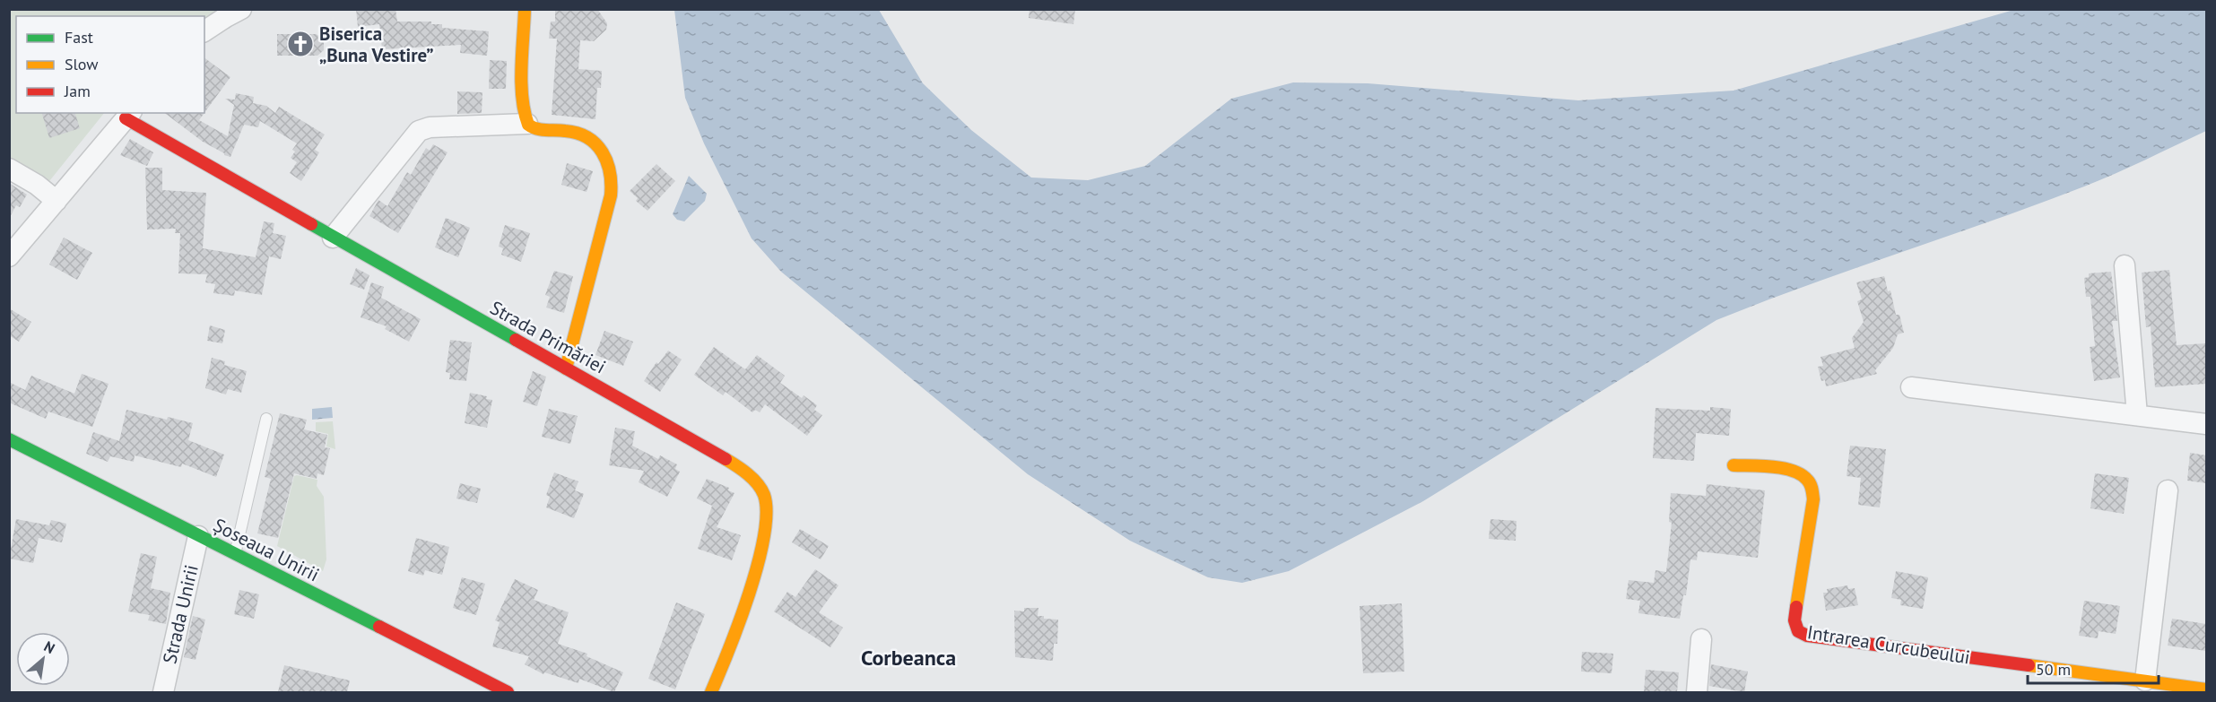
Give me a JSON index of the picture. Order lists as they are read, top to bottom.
{
  "streets": {
    "street": [
      "Strada Primăriei",
      "Șoseaua Unirii",
      "Strada Unirii",
      "Intrarea Curcubeului"
    ]
  },
  "crossings": [
    ["Șoseaua Unirii", "Strada Unirii"]
  ],
  "districts": ["Corbeanca"],
  "places": {
    "church": ["Biserica „Buna Vestire”"]
  },
  "legend": ["Fast", "Slow", "Jam"],
  "scale_bar": "50 m",
  "north": "top right"
}
